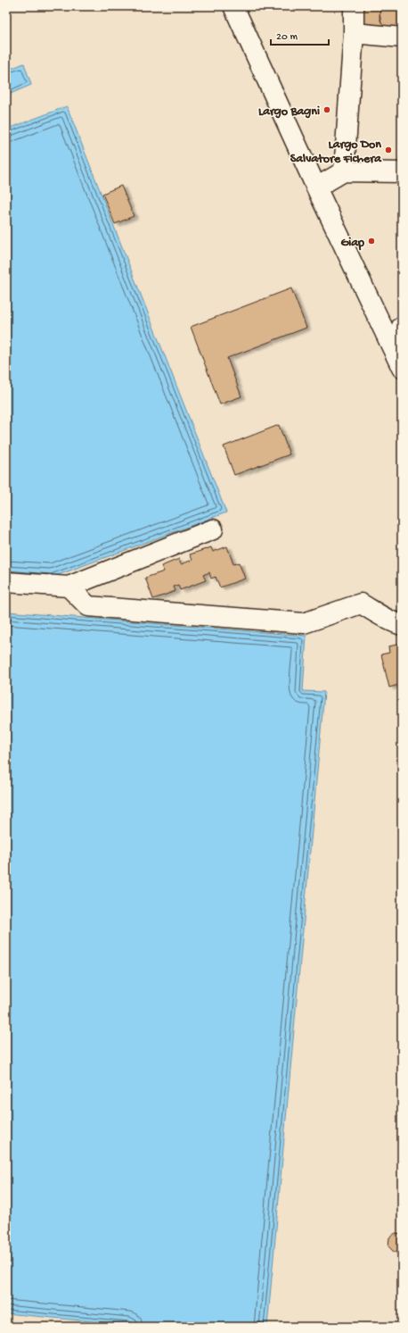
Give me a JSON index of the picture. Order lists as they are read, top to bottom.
{
  "places": ["Largo Bagni", "Largo Don Salvatore Fichera", "Giap"],
  "scale_bar": "20 m"
}
